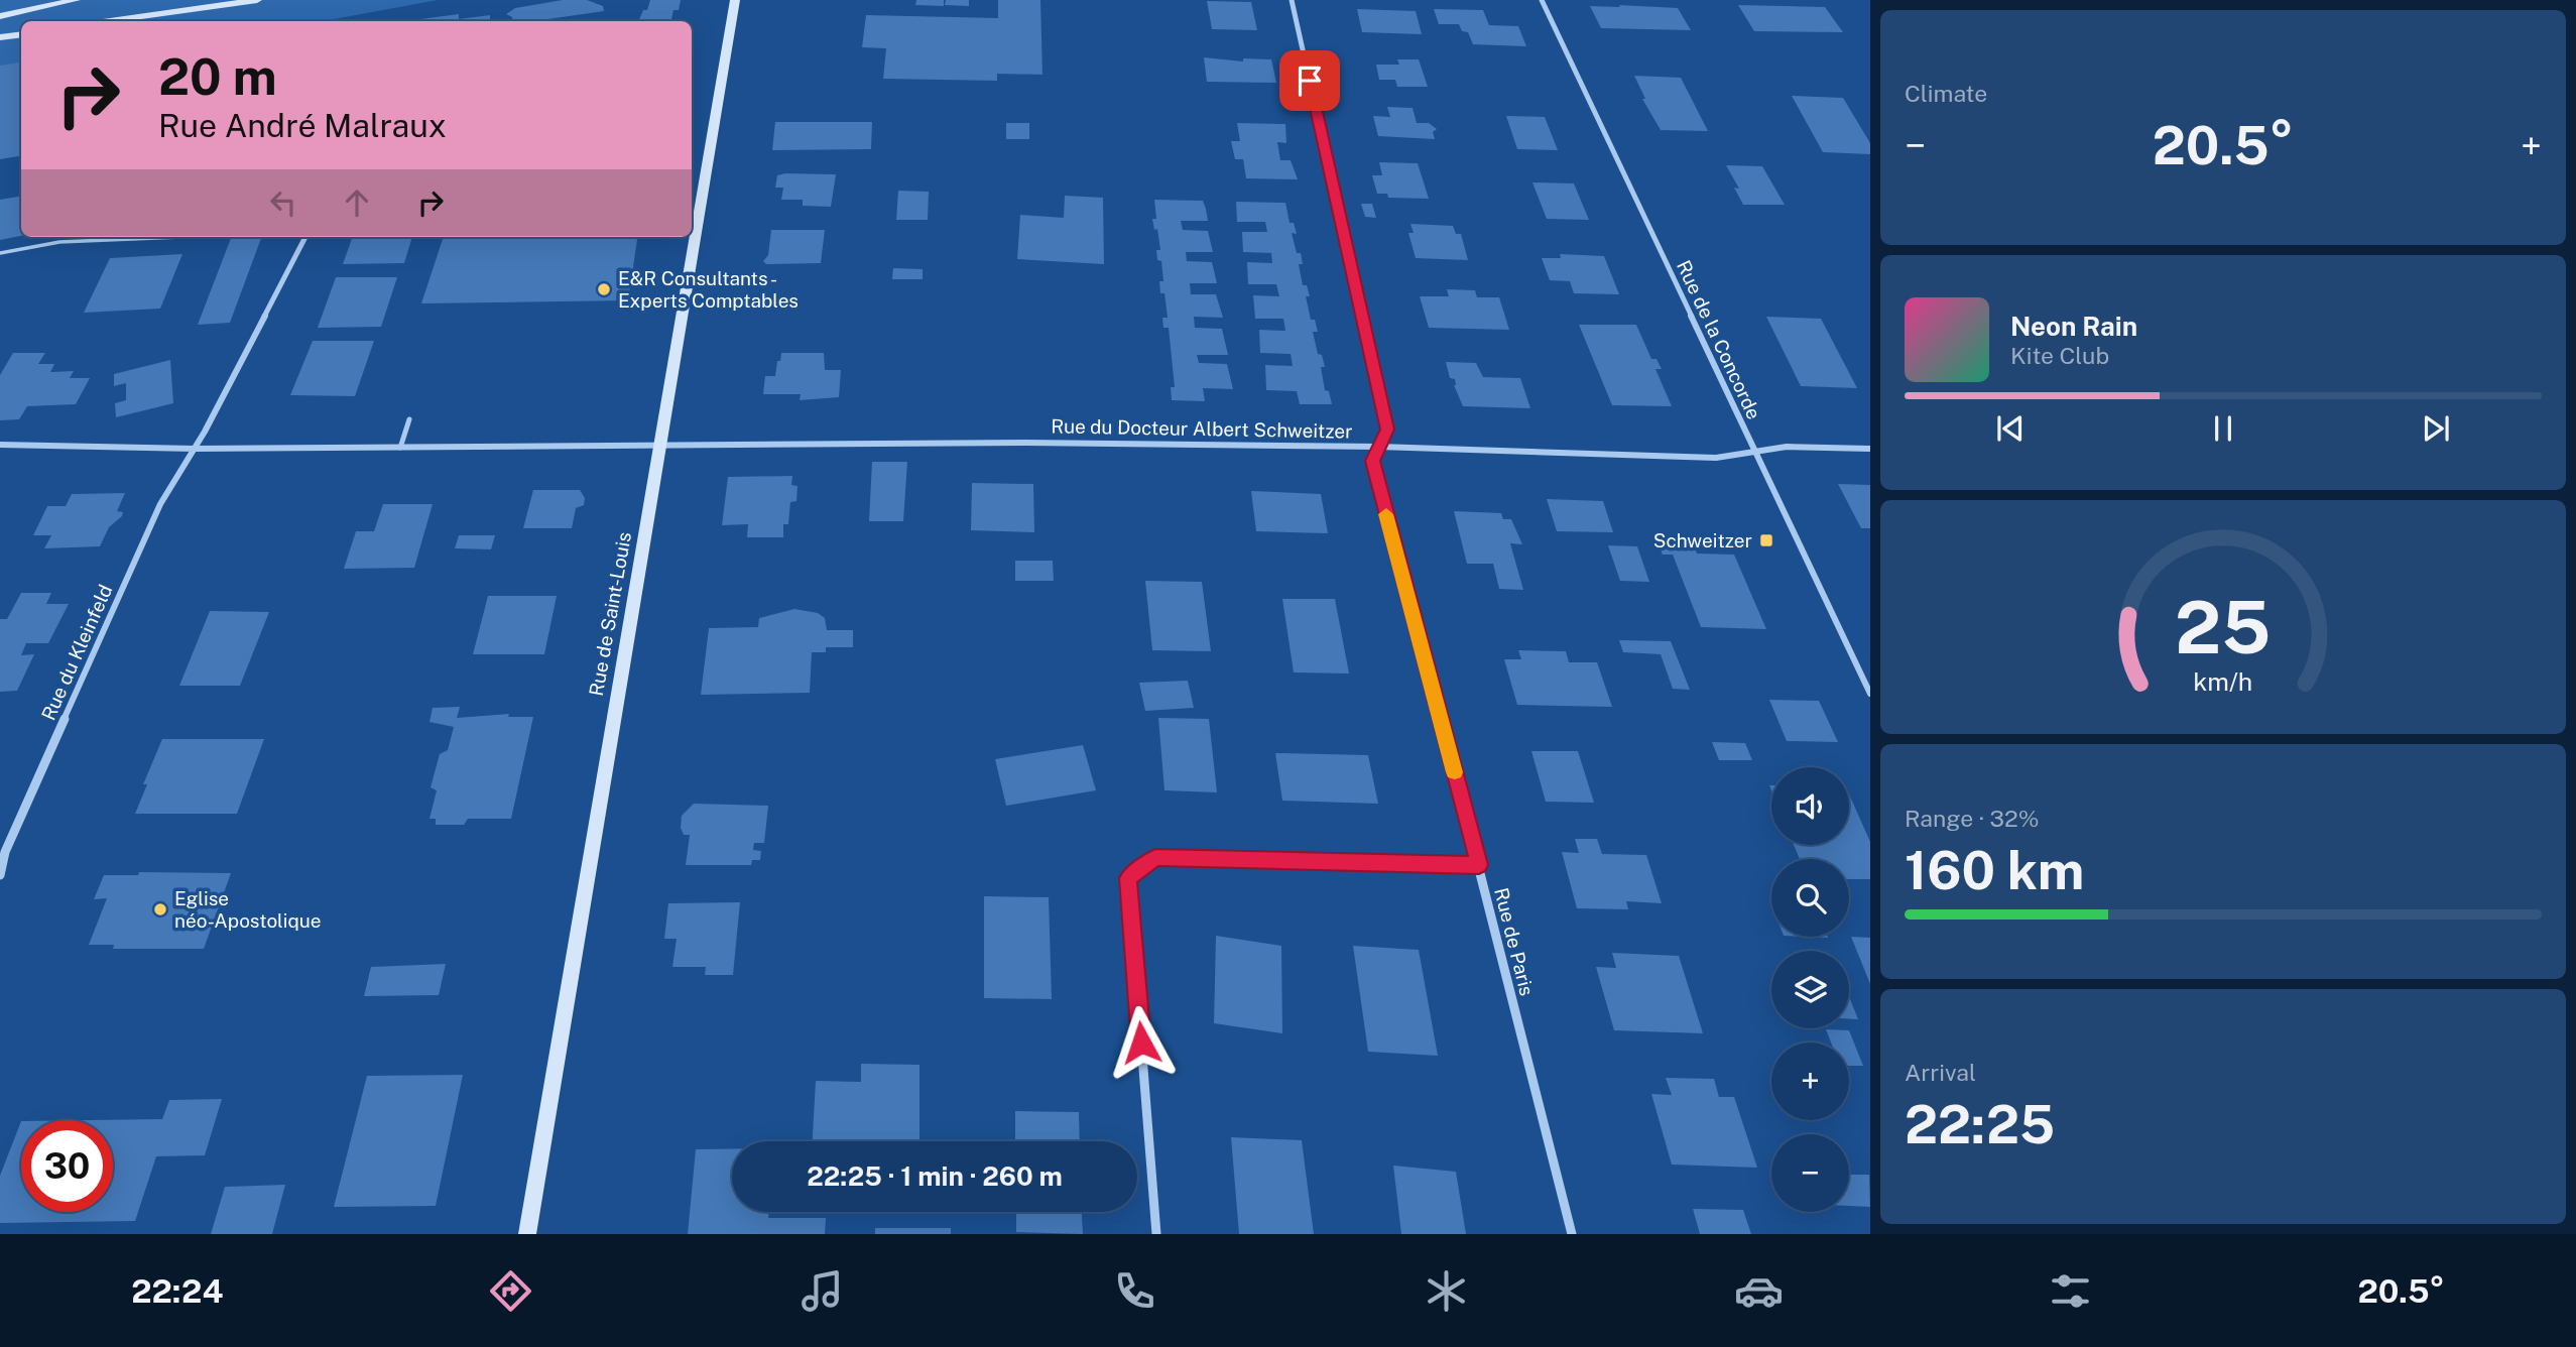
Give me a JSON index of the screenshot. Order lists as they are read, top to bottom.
{
  "streets": {
    "main road": ["Rue de Saint-Louis"],
    "street": [
      "Rue de la Concorde",
      "Rue du Docteur Albert Schweitzer",
      "Rue du Kleinfeld",
      "Rue de Paris"
    ]
  },
  "crossings": [
    ["Rue de la Concorde", "Rue du Docteur Albert Schweitzer"],
    ["Rue du Docteur Albert Schweitzer", "Rue de Saint-Louis"],
    ["Rue du Docteur Albert Schweitzer", "Rue de Paris"]
  ],
  "places": {
    "other": ["E&R Consultants - Experts Comptables", "Eglise néo-Apostolique"],
    "transit": ["Schweitzer"]
  },
  "page": {
    "tile": [
      "Climate",
      ["Range · 32%", "160 km"],
      ["Arrival", "22:25"]
    ],
    "turn": ["20 m", "Rue André Malraux"],
    "heat": ["−", "20.5°", "+"],
    "song": ["Neon Rain", "Kite Club"],
    "map_buttons": ["+", "−"],
    "limit": "30",
    "trip": "22:25 · 1 min · 260 m",
    "tabs": ["22:24", "20.5°"],
    "gauge": ["25", "km/h"]
  }
}
